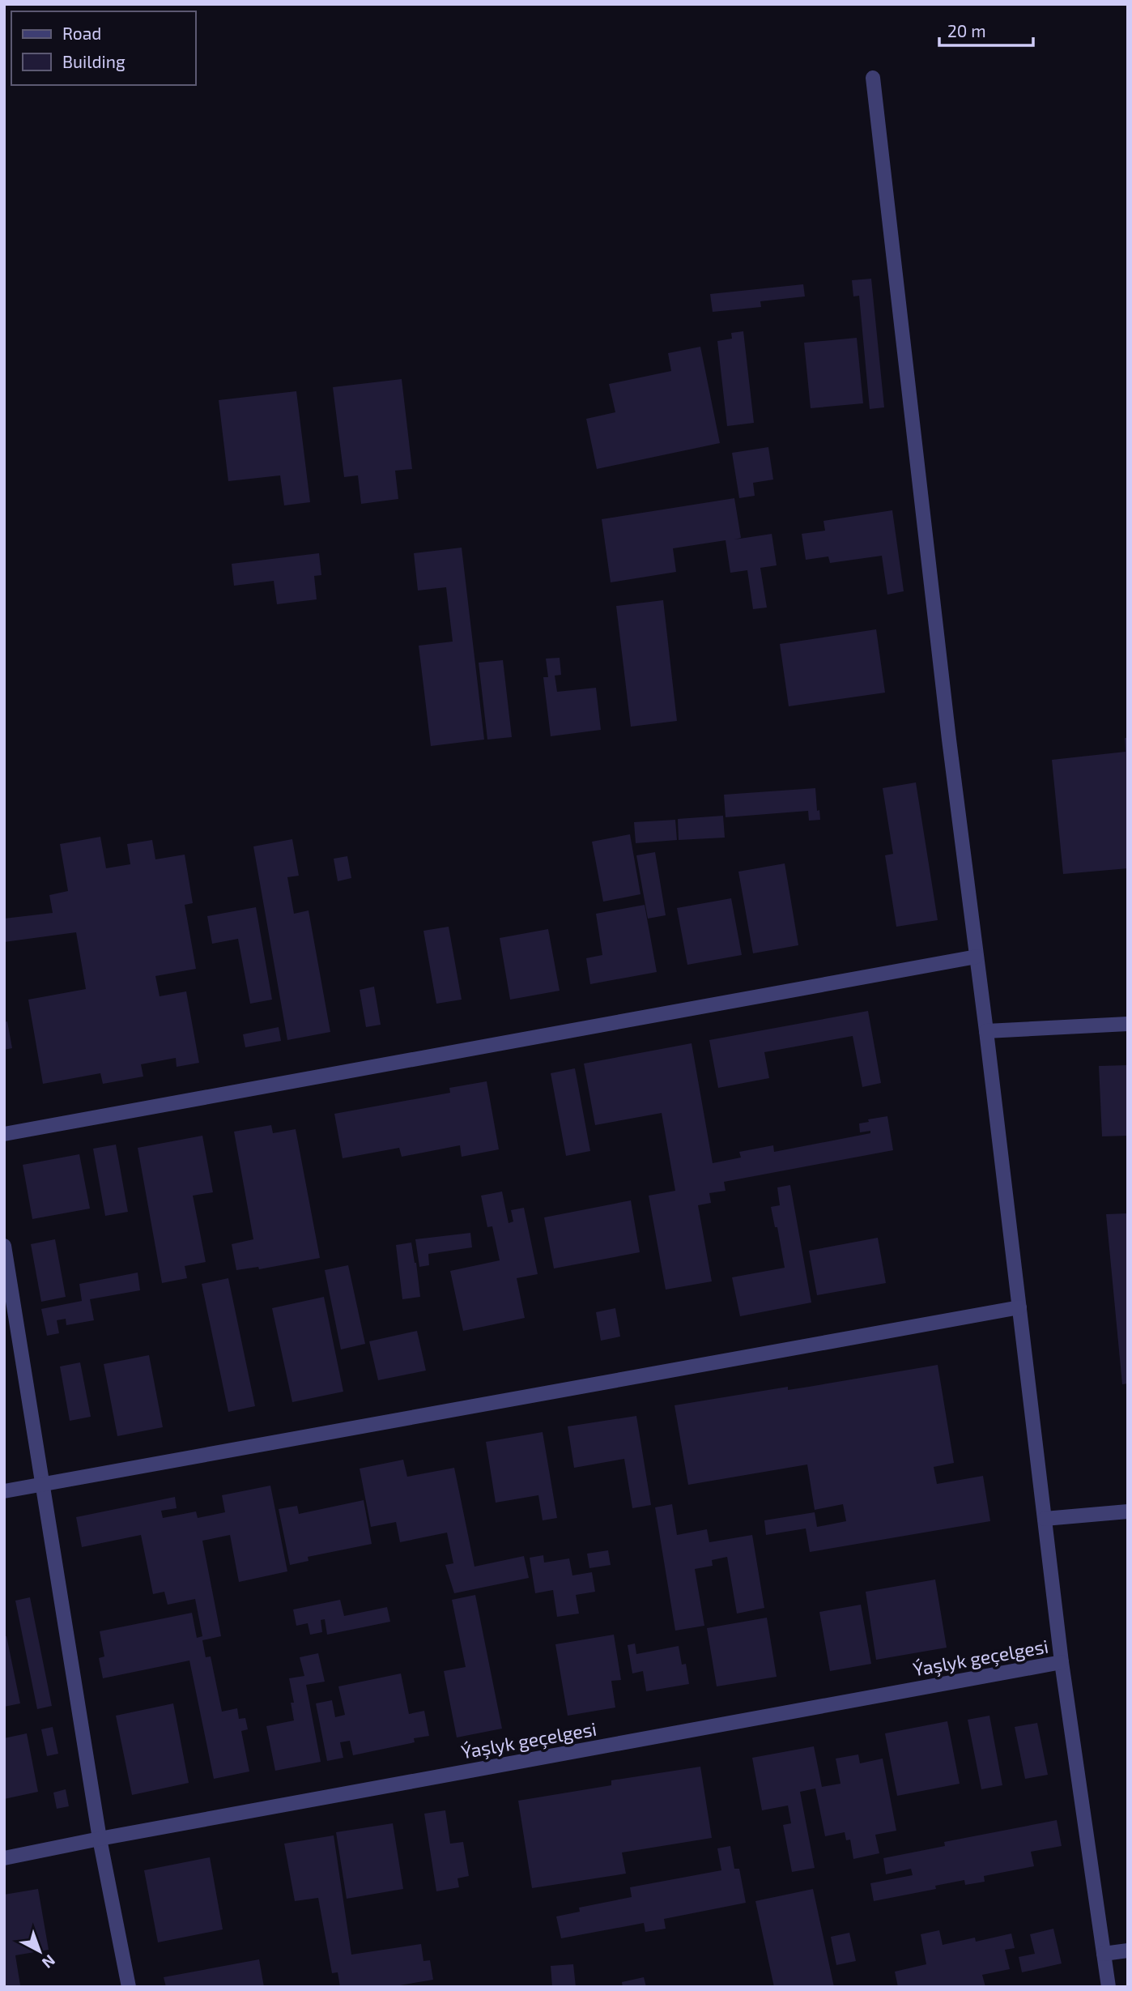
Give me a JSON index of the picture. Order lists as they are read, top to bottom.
{
  "streets": {
    "street": ["Ýaşlyk geçelgesi"]
  },
  "legend": ["Road", "Building"],
  "scale_bar": "20 m",
  "north": "bottom right"
}
